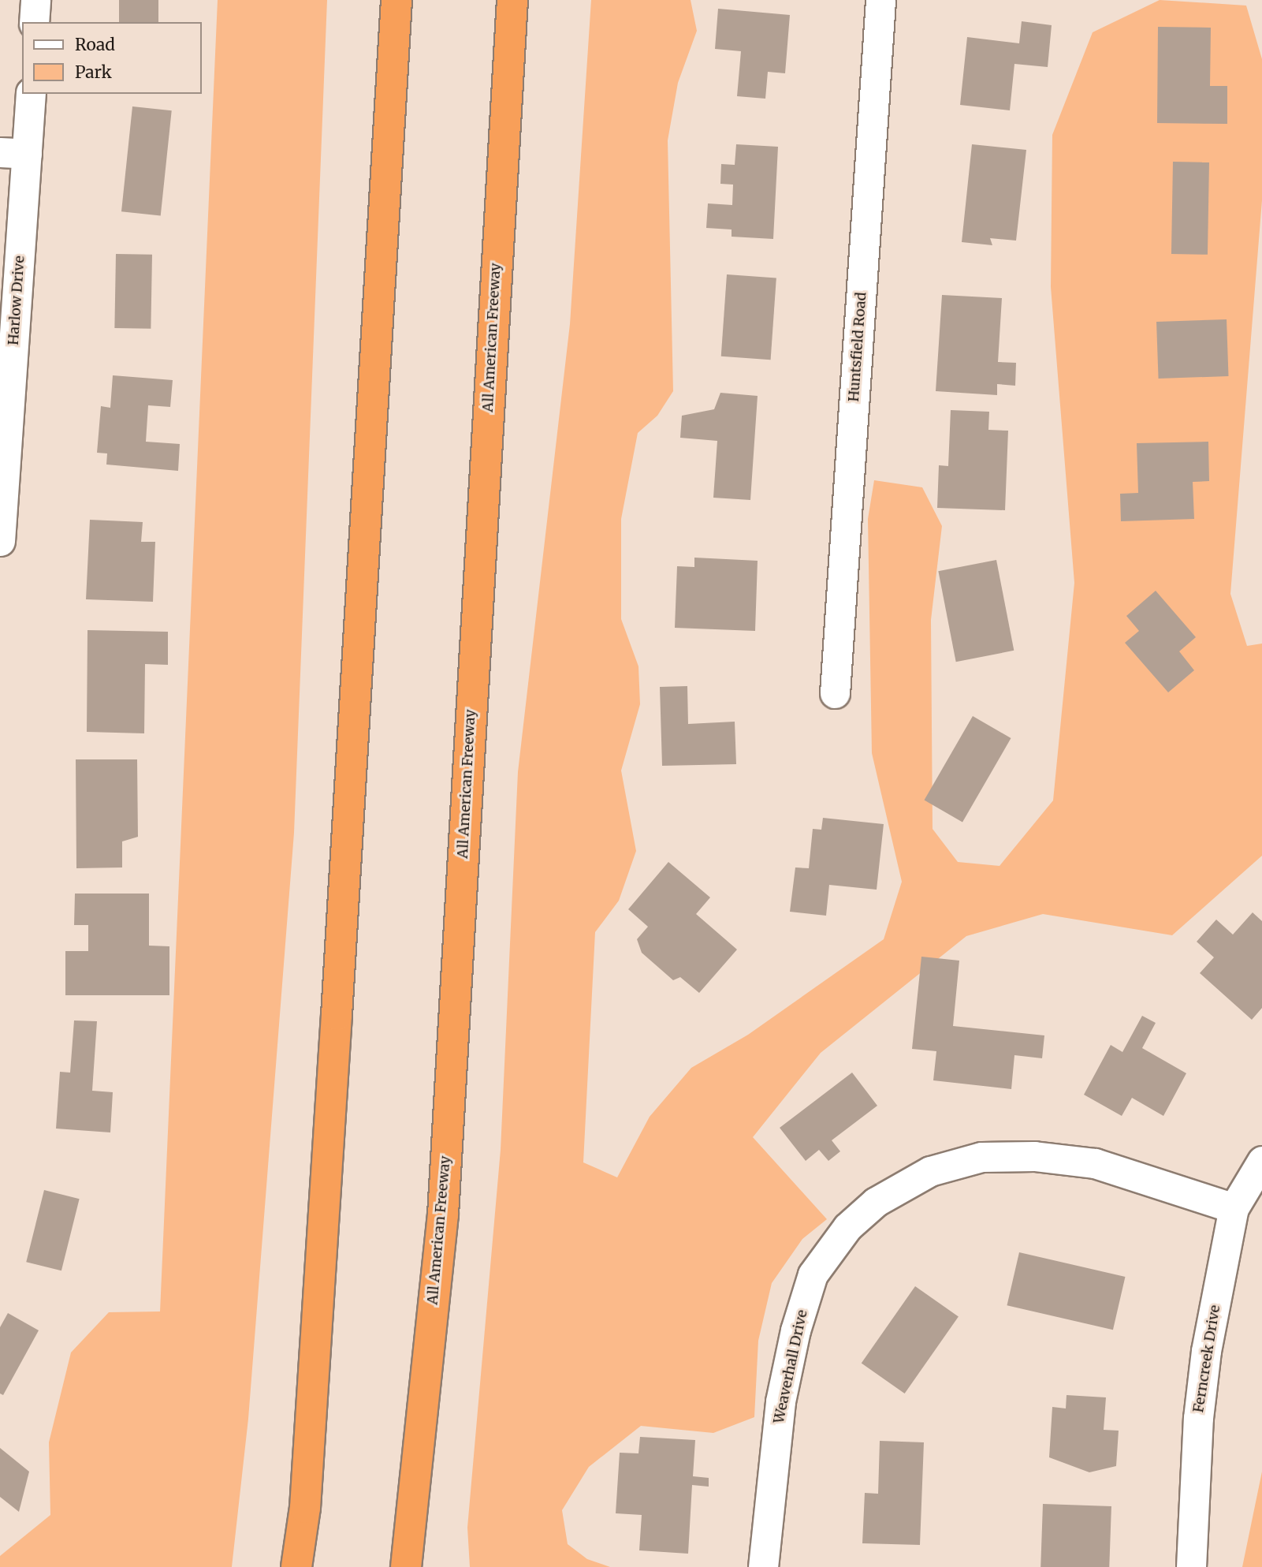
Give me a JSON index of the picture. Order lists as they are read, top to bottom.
{
  "streets": {
    "highway": ["All American Freeway"],
    "street": [
      "Harlow Drive",
      "Huntsfield Road",
      "Ferncreek Drive",
      "Weaverhall Drive"
    ]
  },
  "crossings": [
    ["Ferncreek Drive", "Weaverhall Drive"]
  ],
  "legend": ["Road", "Park"]
}
